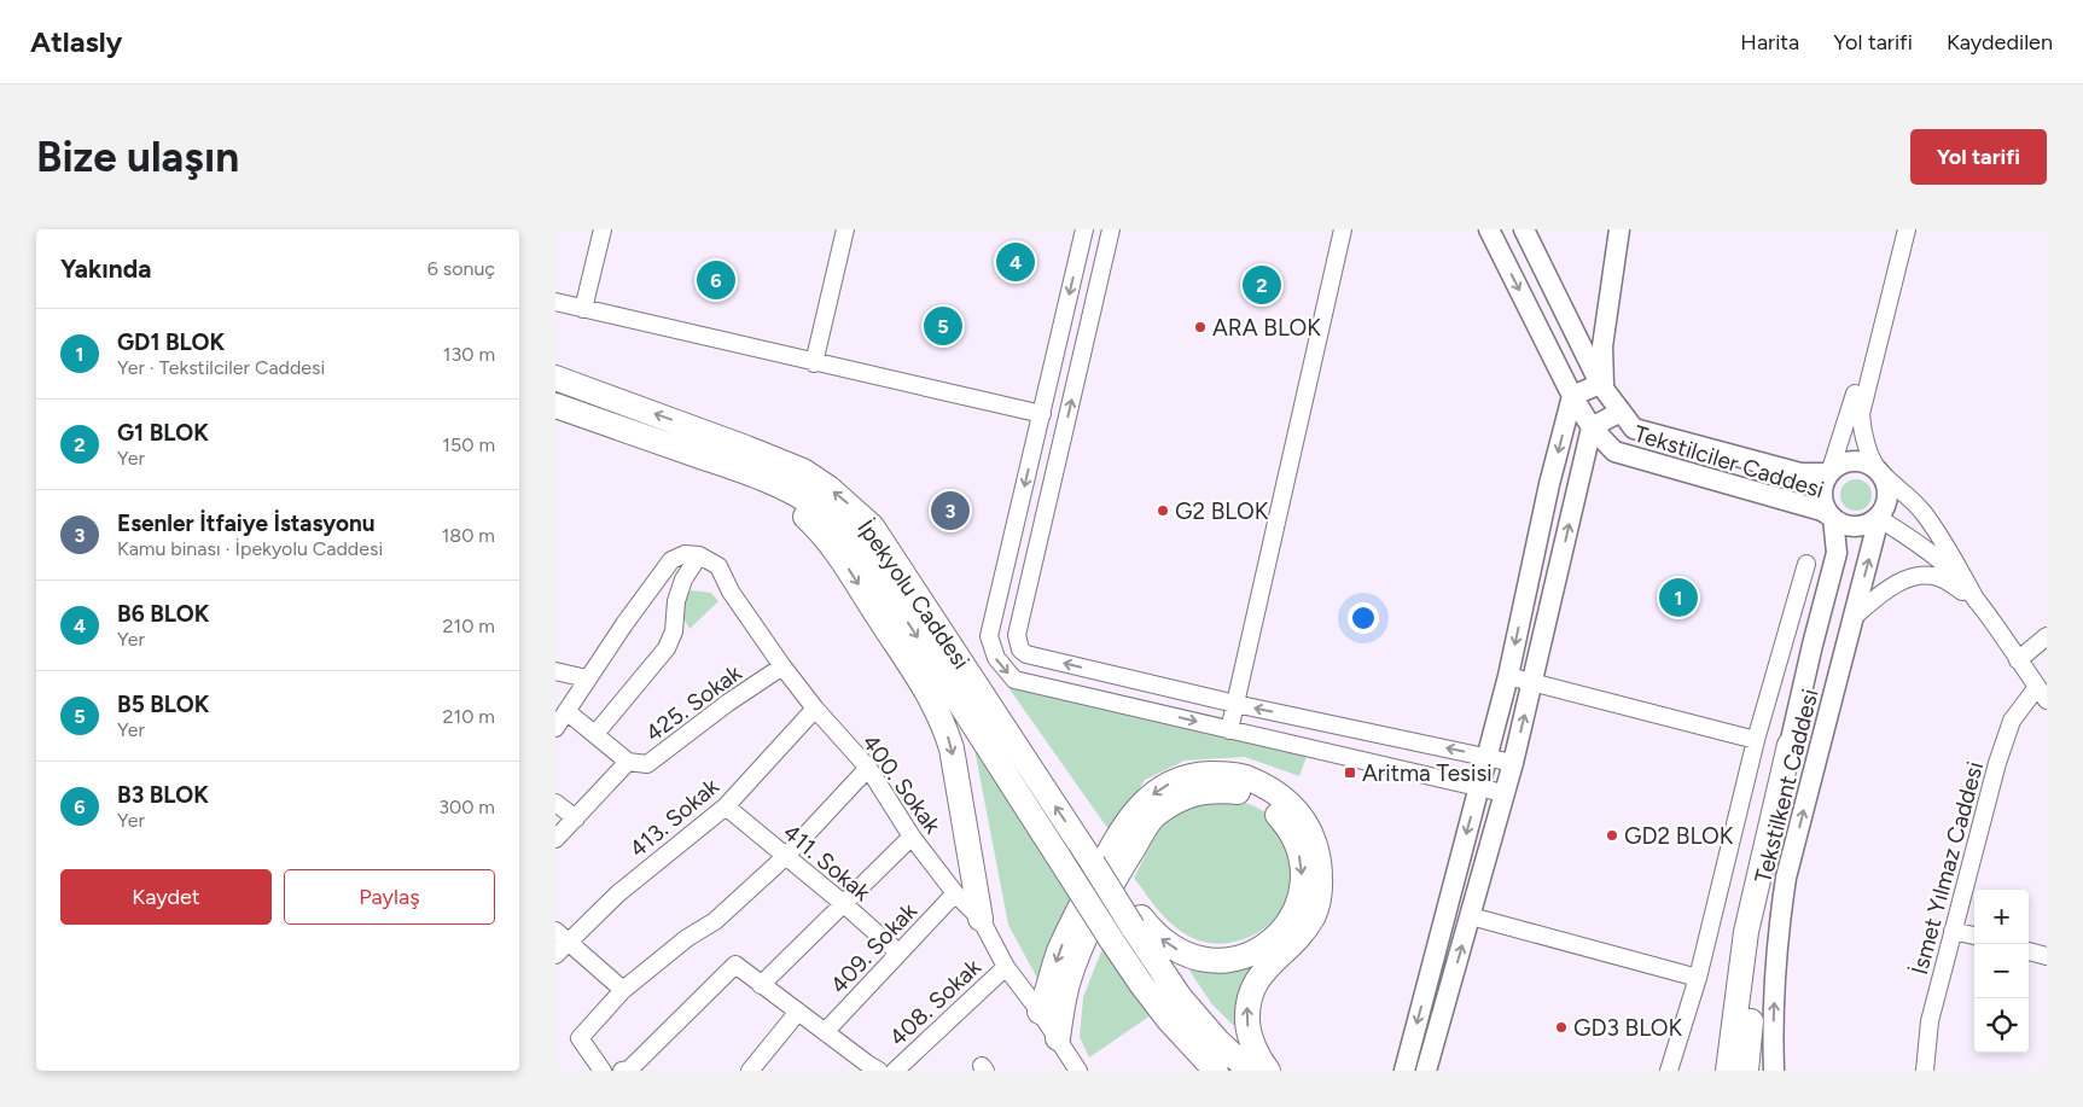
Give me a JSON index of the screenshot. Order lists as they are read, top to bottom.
{
  "streets": {
    "highway": ["İpekyolu Caddesi"],
    "main road": ["Tekstilciler Caddesi", "Tekstilkent Caddesi"],
    "street": [
      "425. Sokak",
      "400. Sokak",
      "413. Sokak",
      "411. Sokak",
      "İsmet Yılmaz Caddesi",
      "409. Sokak",
      "408. Sokak"
    ]
  },
  "crossings": [
    ["Tekstilciler Caddesi", "Tekstilkent Caddesi"],
    ["425. Sokak", "400. Sokak"],
    ["400. Sokak", "413. Sokak"],
    ["400. Sokak", "409. Sokak"],
    ["400. Sokak", "408. Sokak"],
    ["413. Sokak", "411. Sokak"],
    ["411. Sokak", "409. Sokak"]
  ],
  "places": {
    "other": [
      "ARA BLOK",
      "G2 BLOK",
      "GD2 BLOK",
      "GD3 BLOK"
    ],
    "transit": ["Aritma Tesisi"]
  },
  "page": {
    "header": "Atlasly",
    "nav": ["Harita", "Yol tarifi", "Kaydedilen"],
    "buttons": [
      "Yol tarifi",
      ["Kaydet", "Paylaş"]
    ],
    "title": "Bize ulaşın",
    "heading": ["Yakında", "6 sonuç"],
    "pins": [
      "4",
      "6",
      "2",
      "5",
      "3",
      "1"
    ],
    "list": [
      {
        "mark": "1",
        "name": "GD1 BLOK",
        "note": "Yer · Tekstilciler Caddesi",
        "value": "130 m"
      },
      {
        "mark": "2",
        "name": "G1 BLOK",
        "note": "Yer",
        "value": "150 m"
      },
      {
        "mark": "3",
        "name": "Esenler İtfaiye İstasyonu",
        "note": "Kamu binası · İpekyolu Caddesi",
        "value": "180 m"
      },
      {
        "mark": "4",
        "name": "B6 BLOK",
        "note": "Yer",
        "value": "210 m"
      },
      {
        "mark": "5",
        "name": "B5 BLOK",
        "note": "Yer",
        "value": "210 m"
      },
      {
        "mark": "6",
        "name": "B3 BLOK",
        "note": "Yer",
        "value": "300 m"
      }
    ],
    "map_buttons": ["+", "−"]
  }
}
